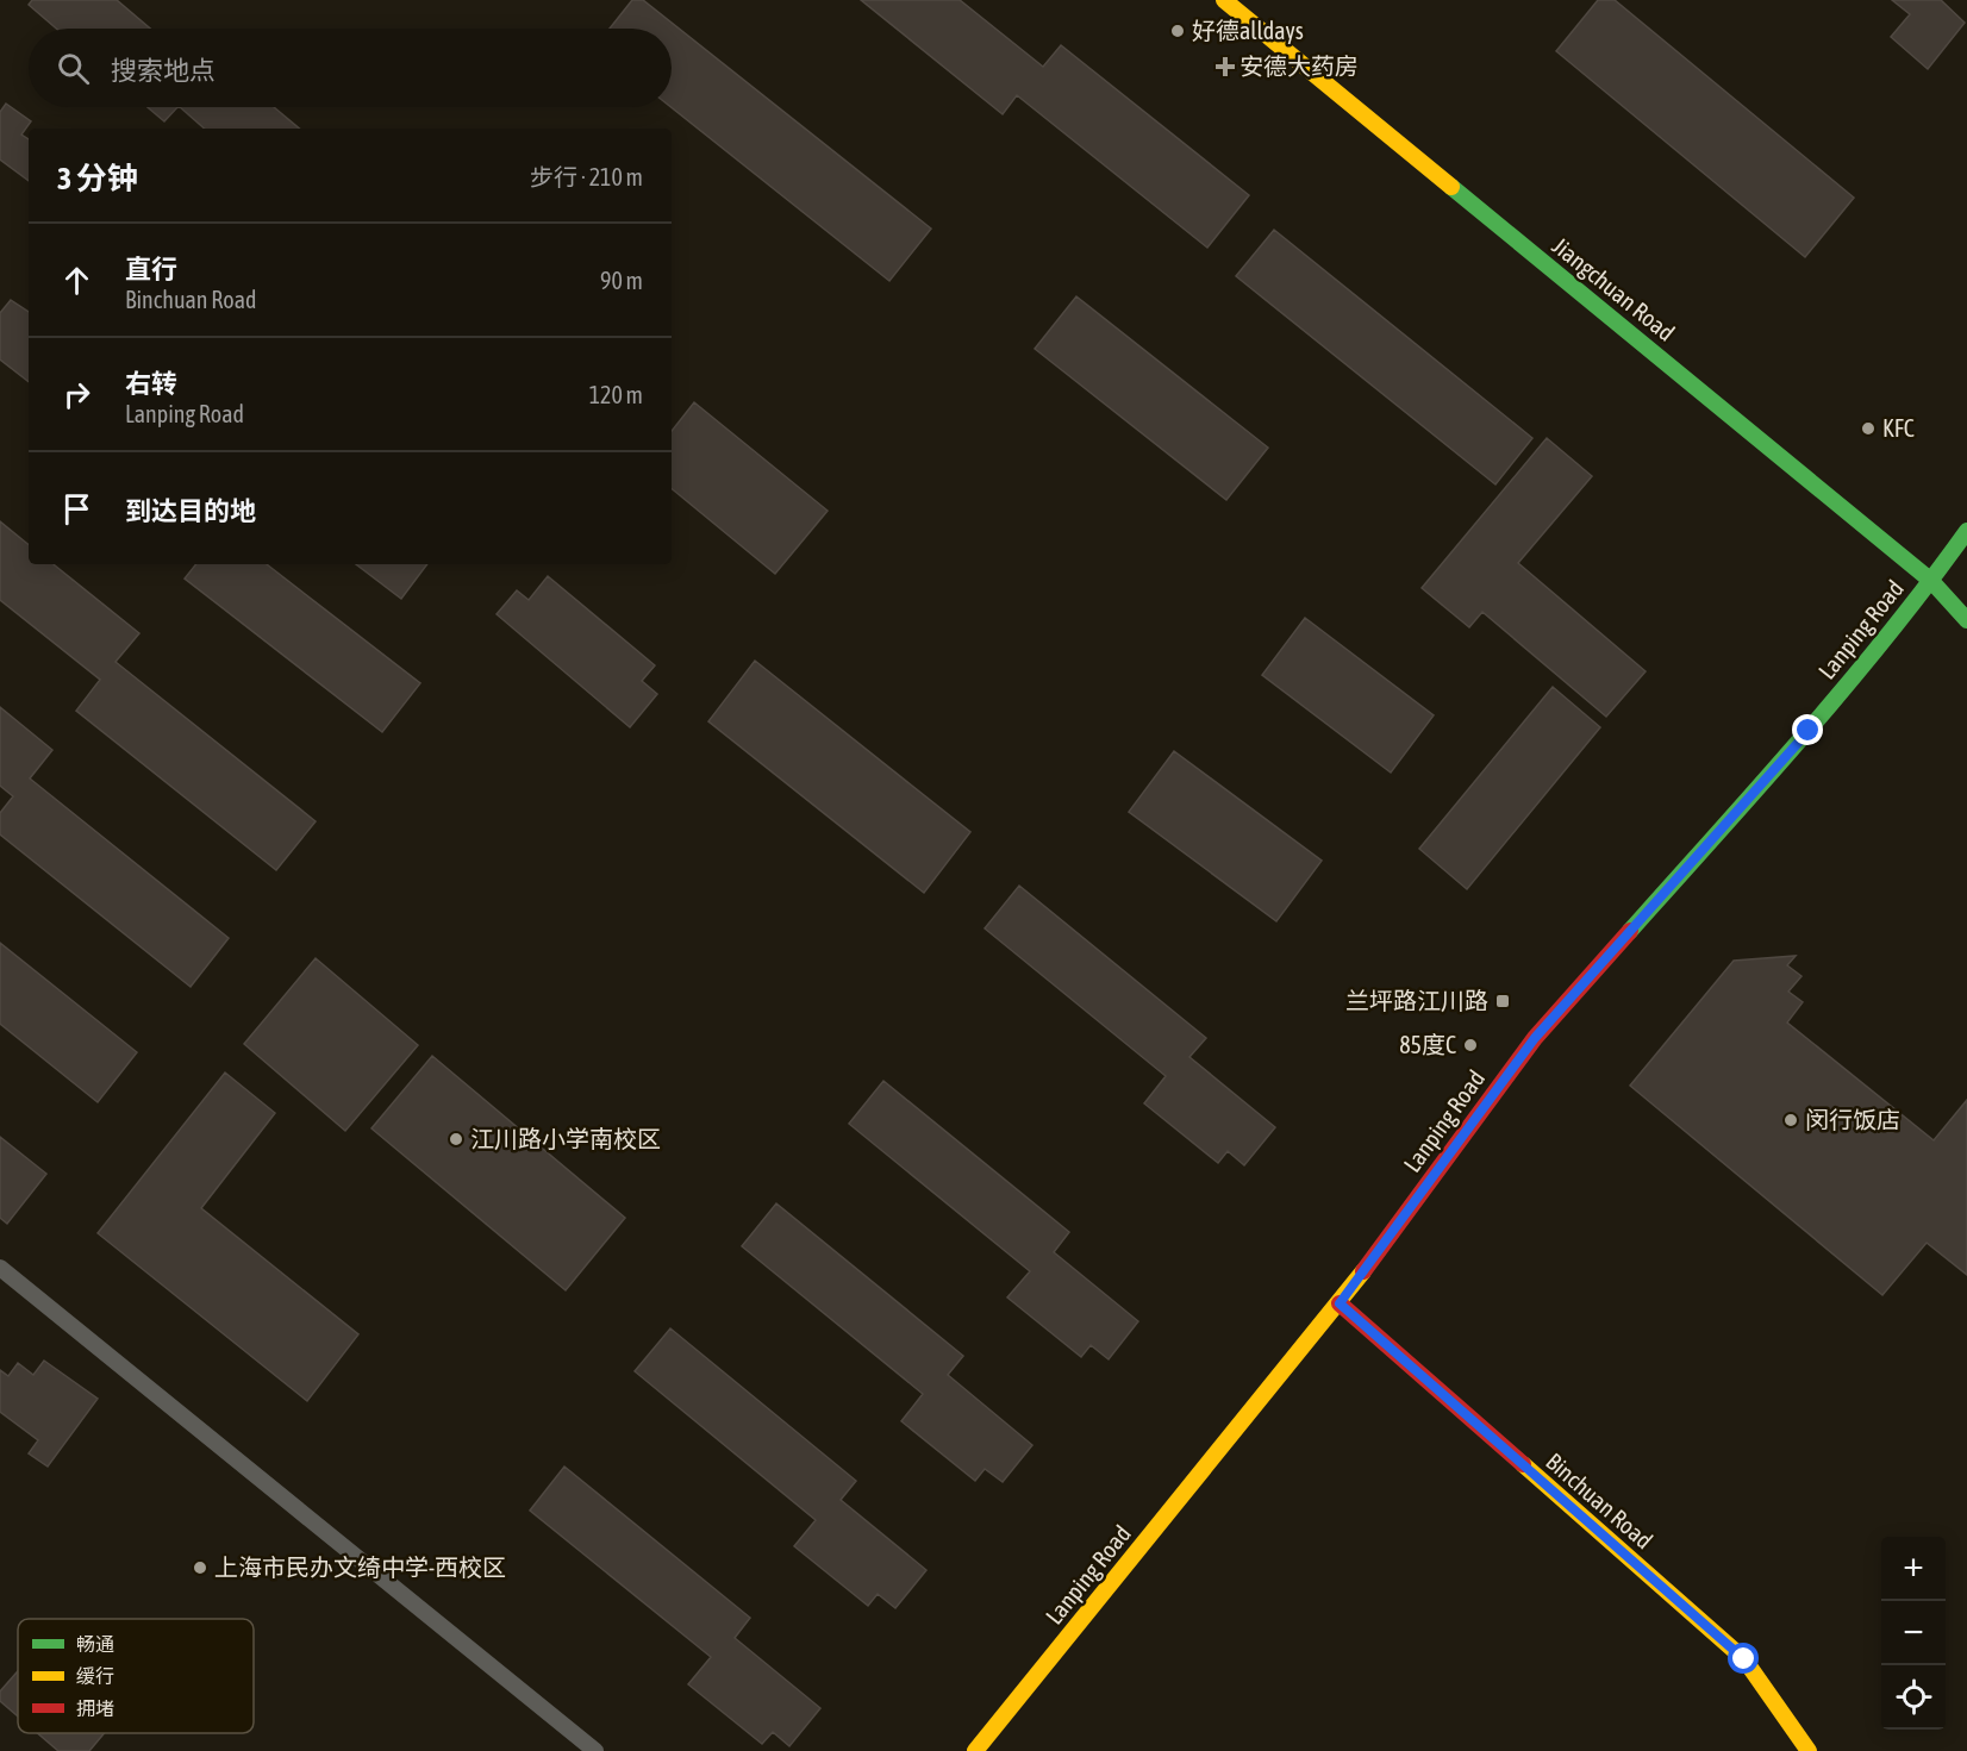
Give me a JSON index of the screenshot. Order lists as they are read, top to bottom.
{
  "streets": {
    "street": ["Jiangchuan Road", "Lanping Road", "Binchuan Road"]
  },
  "crossings": [
    ["Jiangchuan Road", "Lanping Road"],
    ["Lanping Road", "Binchuan Road"]
  ],
  "places": {
    "other": [
      "好德alldays",
      "KFC",
      "85度C",
      "闵行饭店",
      "江川路小学南校区",
      "上海市民办文绮中学-西校区"
    ],
    "health": ["安德大药房"],
    "transit": ["兰坪路江川路"]
  },
  "legend": ["畅通", "缓行", "拥堵"],
  "page": {
    "search": "搜索地点",
    "heading": ["3 分钟", "步行 · 210 m"],
    "list": [
      ["直行", "Binchuan Road", "90 m"],
      ["右转", "Lanping Road", "120 m"],
      "到达目的地"
    ],
    "map_buttons": ["+", "−"]
  }
}
